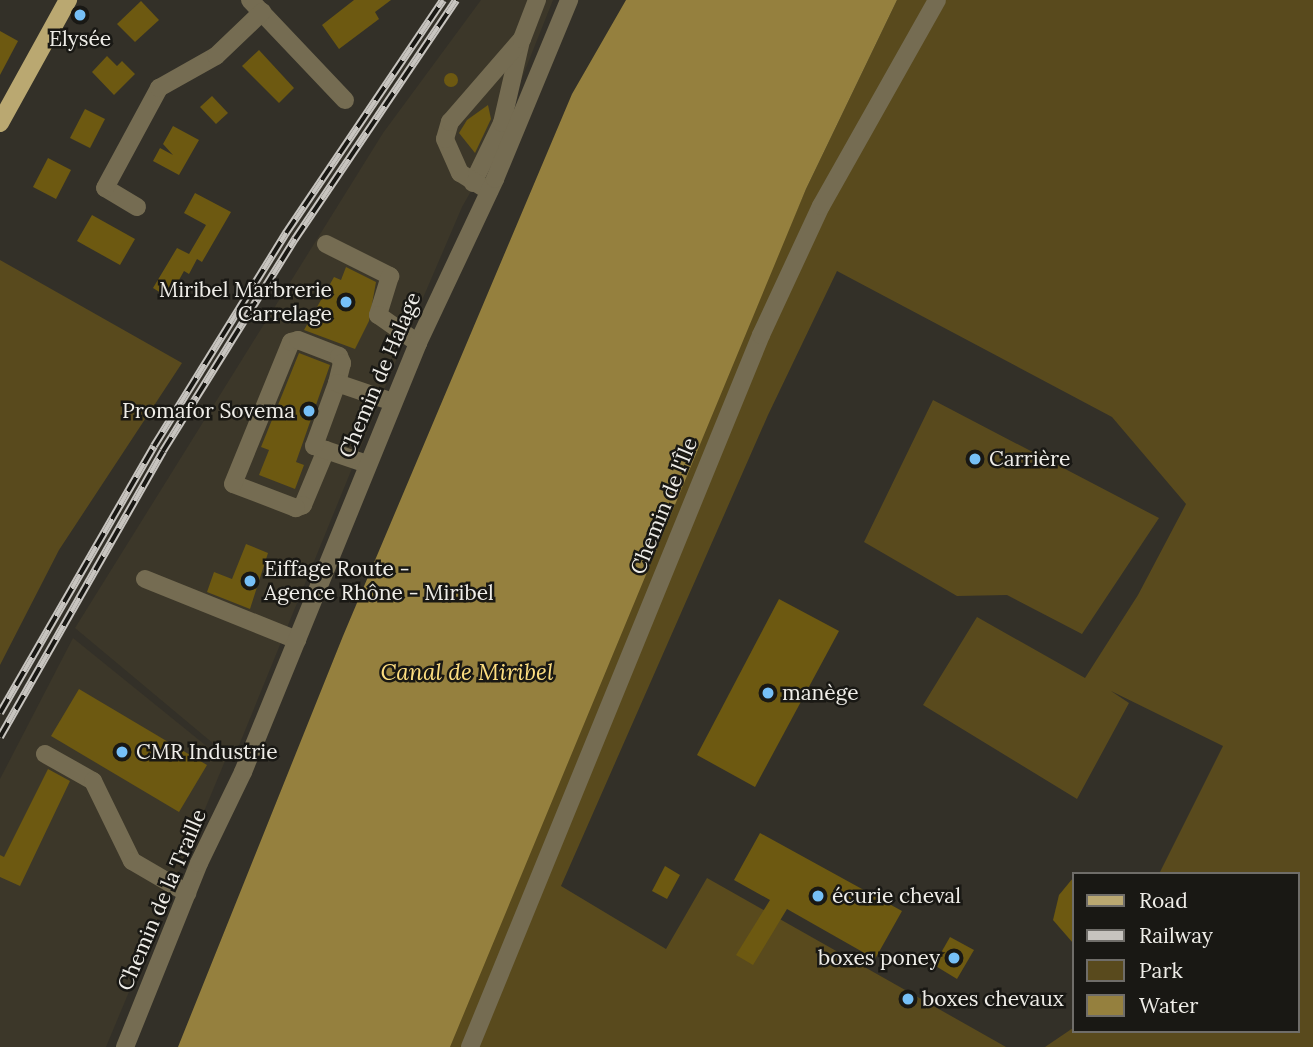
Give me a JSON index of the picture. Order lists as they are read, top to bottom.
{
  "streets": {
    "street": ["Chemin de Halage", "Chemin de l'Île", "Chemin de la Traille"]
  },
  "crossings": [
    ["Chemin de Halage", "Chemin de la Traille"]
  ],
  "water": ["Canal de Miribel"],
  "places": [
    "Elysée",
    "Miribel Marbrerie Carrelage",
    "Promafor Sovema",
    "Carrière",
    "Eiffage Route - Agence Rhône - Miribel",
    "manège",
    "CMR Industrie",
    "écurie cheval",
    "boxes poney",
    "boxes chevaux"
  ],
  "legend": [
    "Road",
    "Railway",
    "Park",
    "Water"
  ]
}
